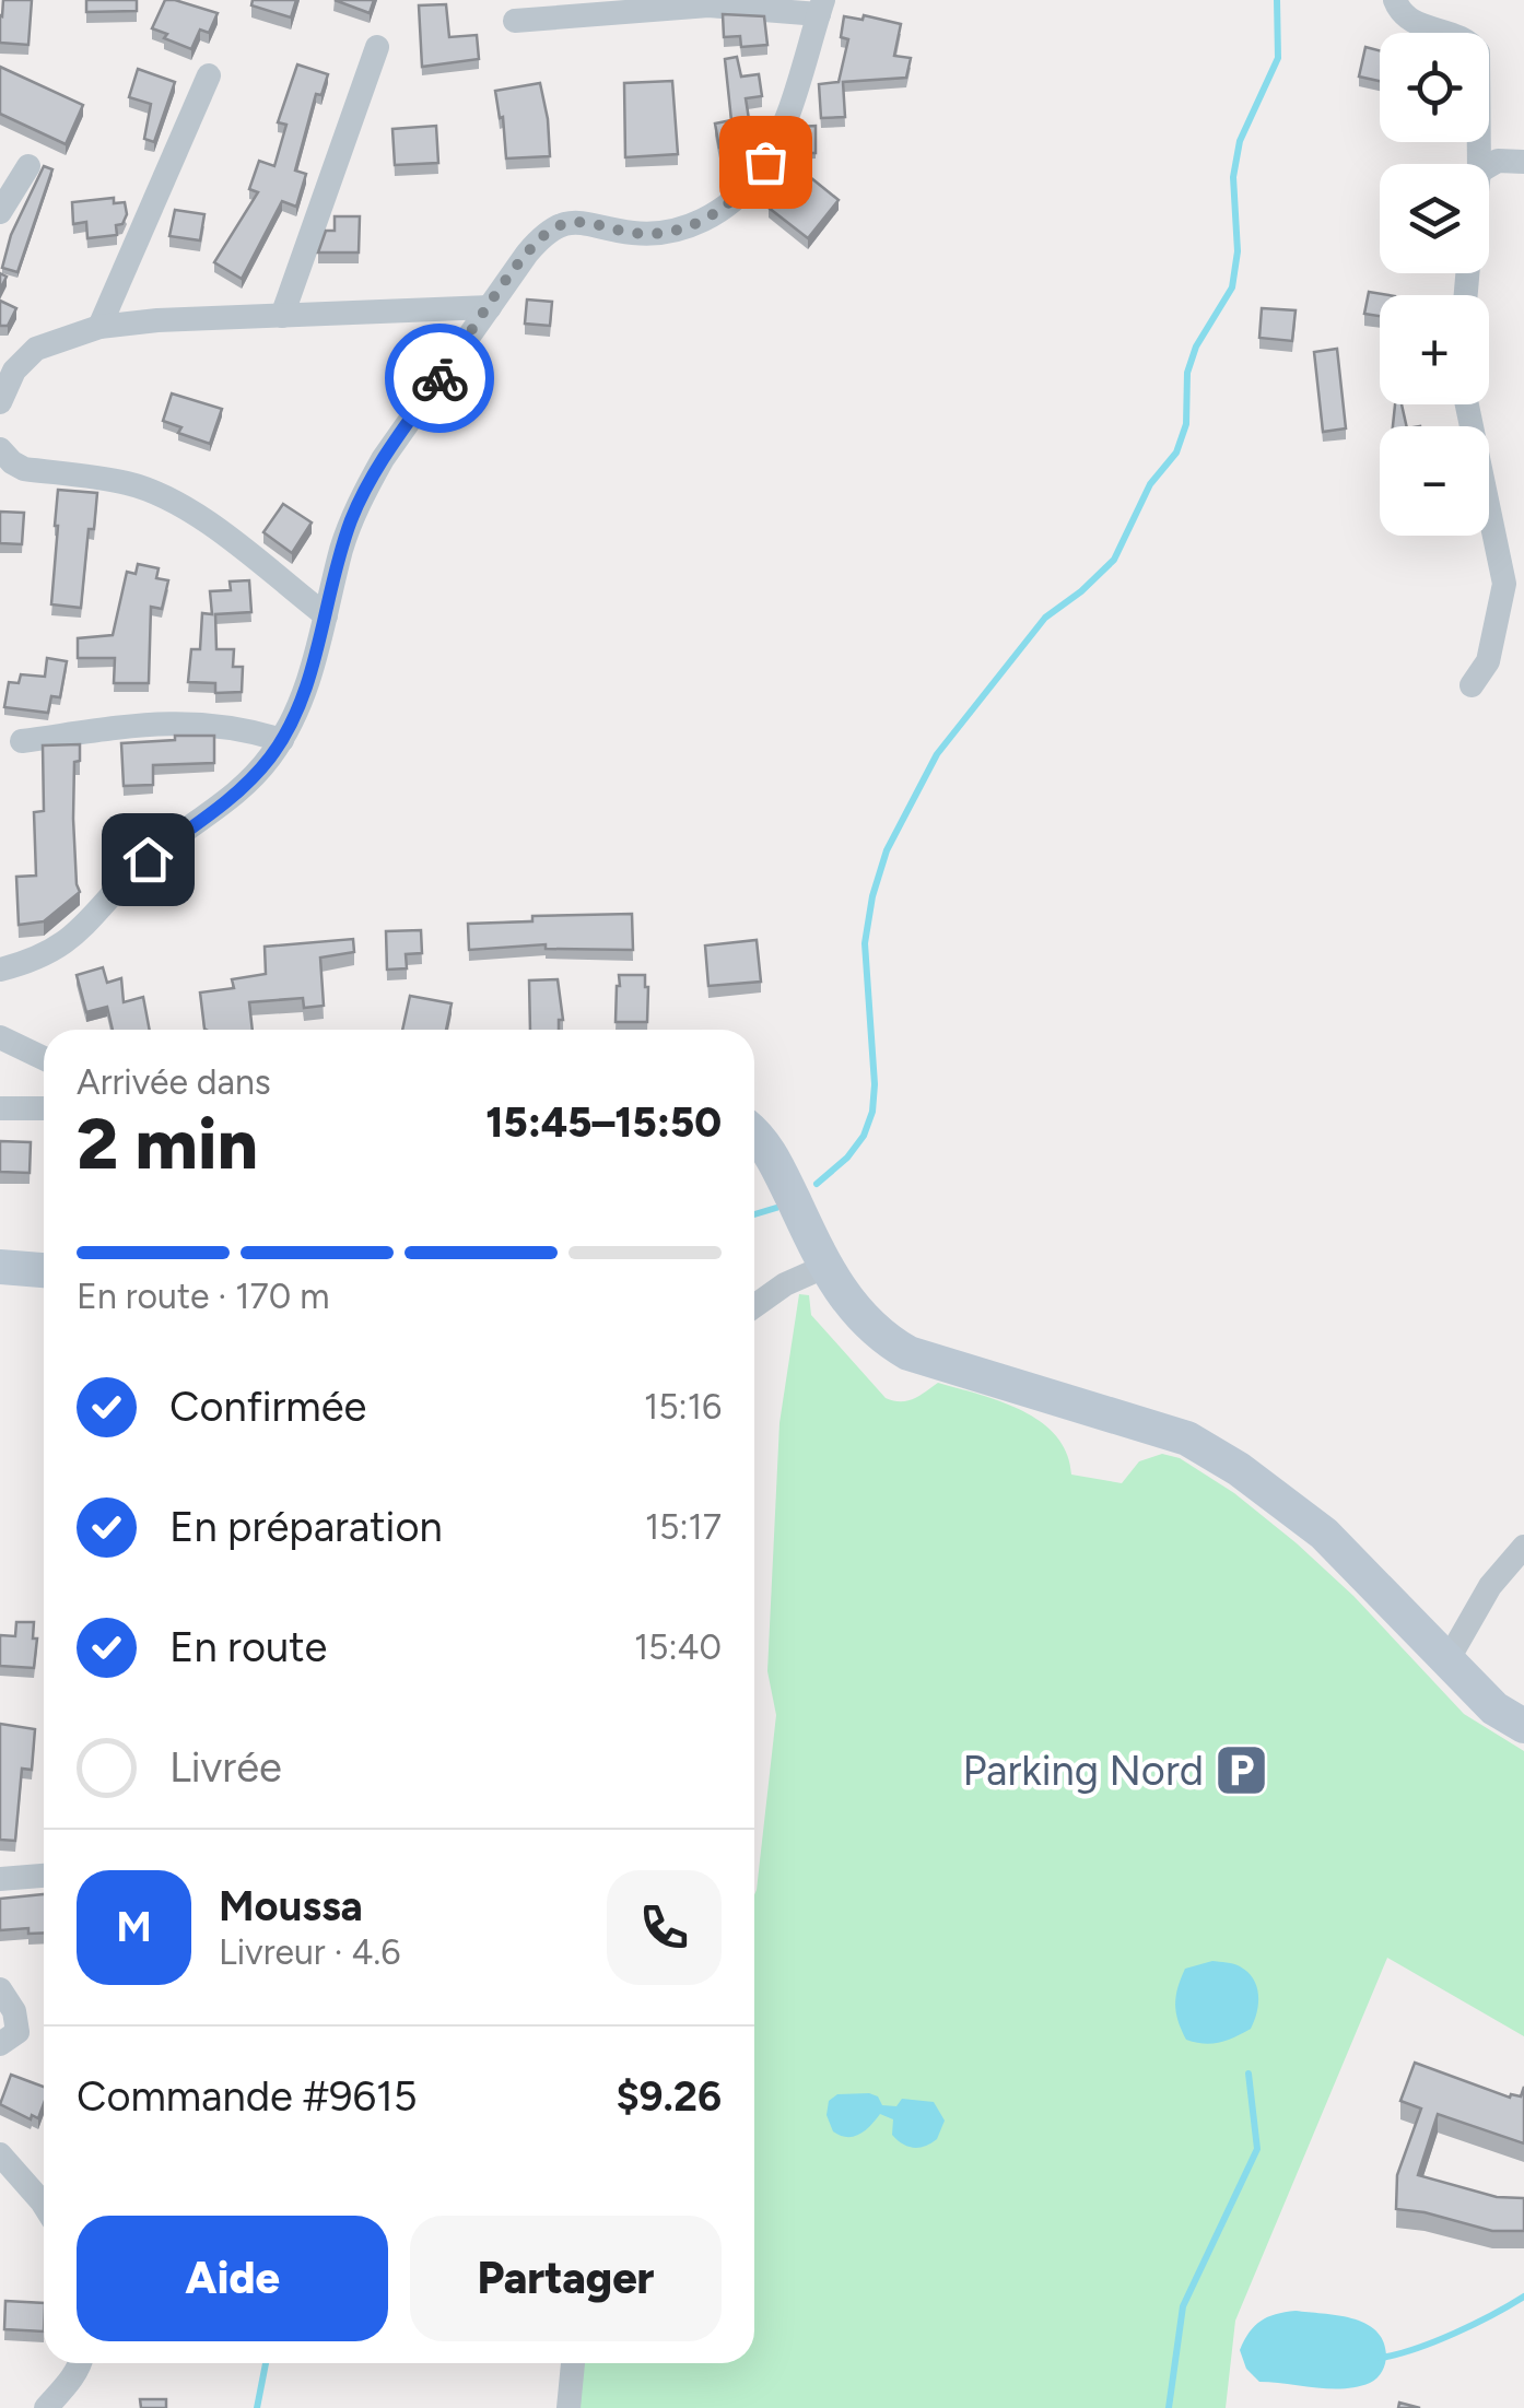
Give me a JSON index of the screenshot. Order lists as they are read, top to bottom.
{
  "places": {
    "parking": ["Parking Nord"]
  },
  "page": {
    "map_buttons": ["+", "−"],
    "heading": ["2 min", "Arrivée dans", "15:45–15:50"],
    "panel": [
      "Moussa",
      "Livreur · 4.6",
      "Commande #9615",
      "$9.26"
    ],
    "bar": "En route · 170 m",
    "list": [
      ["Confirmée", "15:16"],
      ["En préparation", "15:17"],
      ["En route", "15:40"],
      "Livrée"
    ],
    "round": "M",
    "buttons": ["Aide", "Partager"]
  }
}
